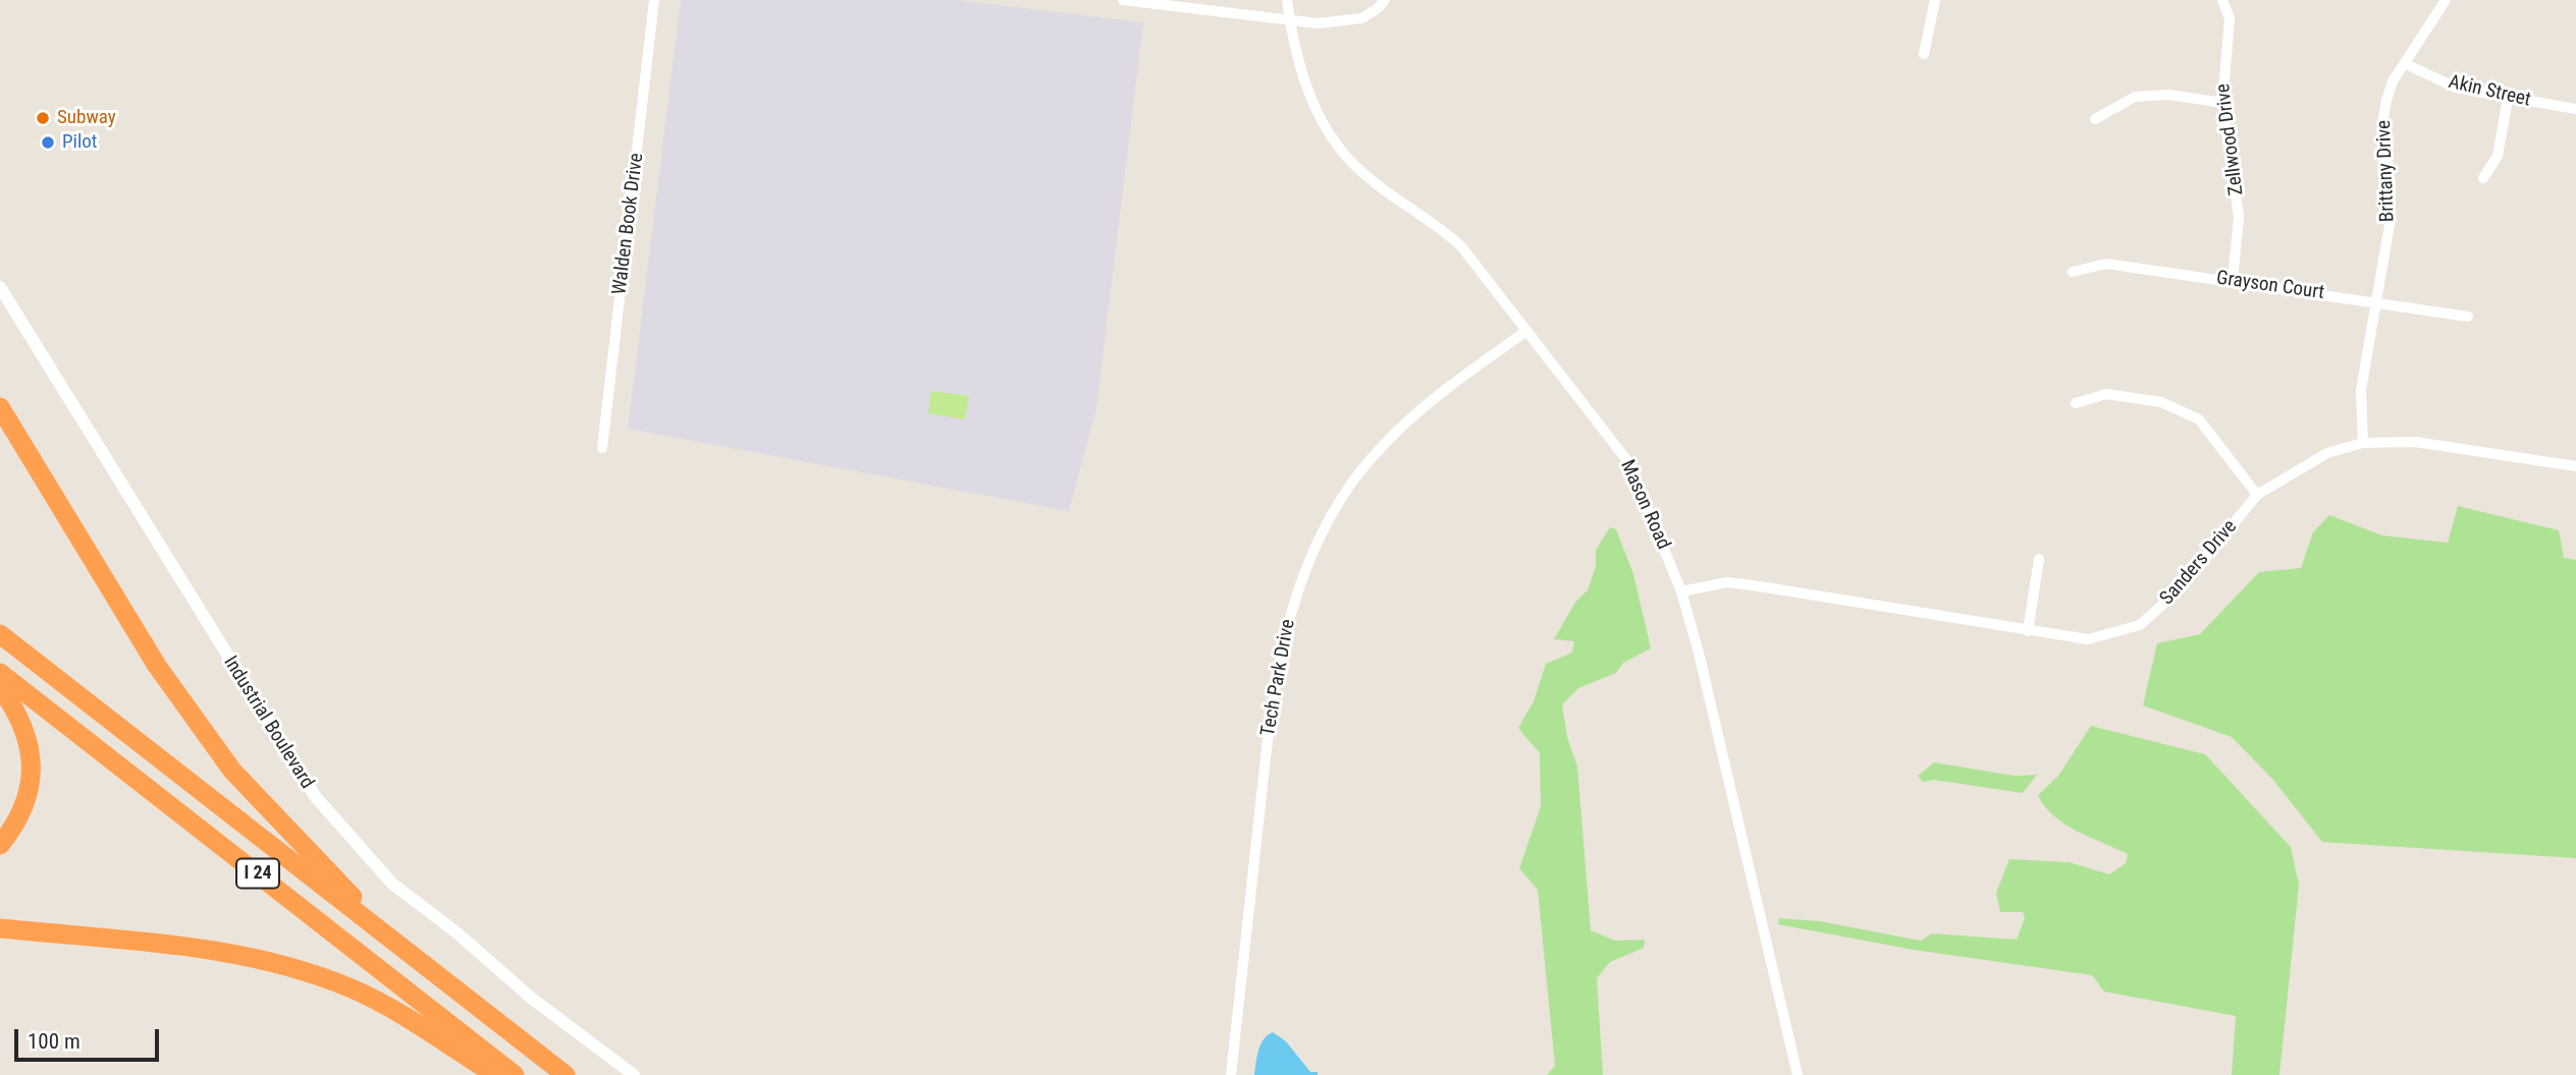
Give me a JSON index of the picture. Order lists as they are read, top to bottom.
{
  "streets": {
    "highway": ["I 24"],
    "street": [
      "Akin Street",
      "Zellwood Drive",
      "Brittany Drive",
      "Walden Book Drive",
      "Grayson Court",
      "Mason Road",
      "Sanders Drive",
      "Tech Park Drive",
      "Industrial Boulevard"
    ]
  },
  "crossings": [
    ["Akin Street", "Brittany Drive"],
    ["Zellwood Drive", "Grayson Court"],
    ["Brittany Drive", "Grayson Court"],
    ["Brittany Drive", "Sanders Drive"],
    ["Mason Road", "Sanders Drive"],
    ["Mason Road", "Tech Park Drive"]
  ],
  "places": ["Subway", "Pilot"],
  "scale_bar": "100 m"
}
